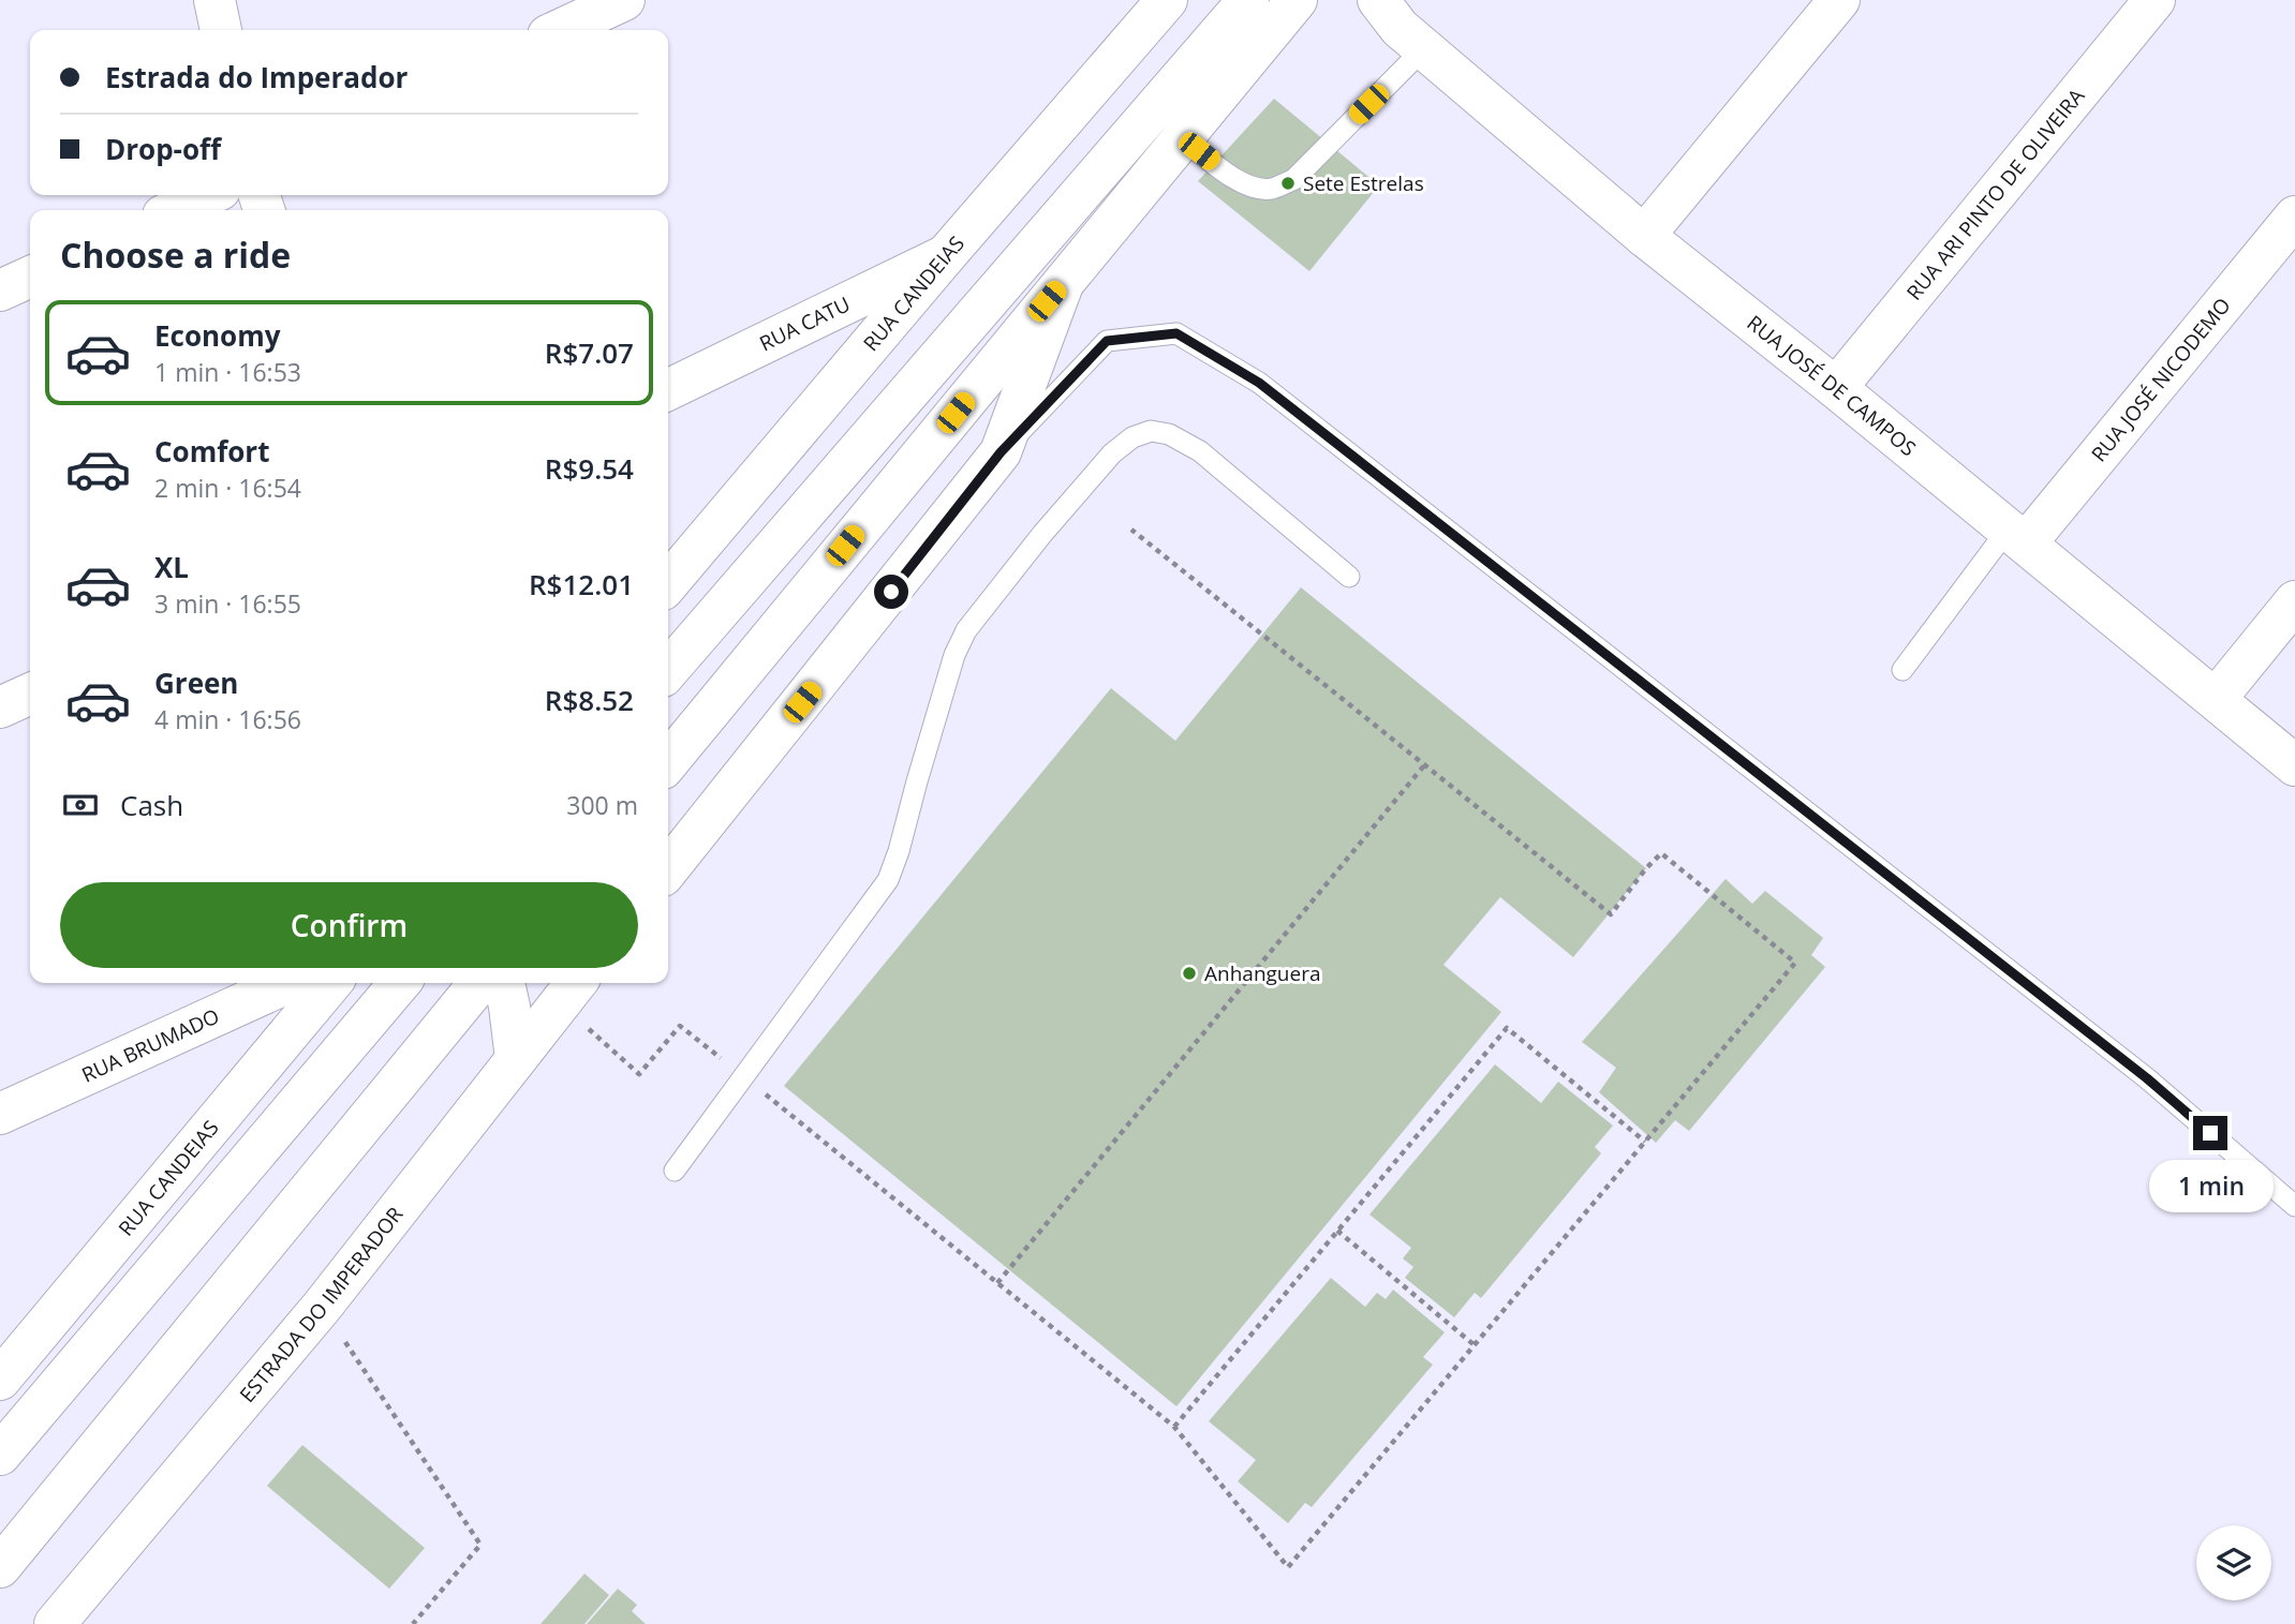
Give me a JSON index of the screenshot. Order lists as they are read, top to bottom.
{
  "streets": {
    "main road": [
      "RUA ARI PINTO DE OLIVEIRA",
      "RUA CANDEIAS",
      "RUA CATU",
      "RUA JOSÉ NICODEMO",
      "RUA JOSÉ DE CAMPOS",
      "RUA BRUMADO",
      "ESTRADA DO IMPERADOR"
    ]
  },
  "crossings": [
    ["RUA ARI PINTO DE OLIVEIRA", "RUA JOSÉ DE CAMPOS"],
    ["RUA CANDEIAS", "RUA CATU"],
    ["RUA JOSÉ NICODEMO", "RUA JOSÉ DE CAMPOS"]
  ],
  "places": ["Sete Estrelas", "Anhanguera"],
  "page": {
    "banner": ["Estrada do Imperador", "Drop-off"],
    "heading": "Choose a ride",
    "list": [
      {
        "name": "Economy",
        "note": "1 min · 16:53",
        "value": "R$7.07"
      },
      {
        "name": "Comfort",
        "note": "2 min · 16:54",
        "value": "R$9.54"
      },
      {
        "name": "XL",
        "note": "3 min · 16:55",
        "value": "R$12.01"
      },
      {
        "name": "Green",
        "note": "4 min · 16:56",
        "value": "R$8.52"
      }
    ],
    "pay": ["Cash", "300 m"],
    "buttons": "Confirm",
    "bubble": "1 min"
  }
}
